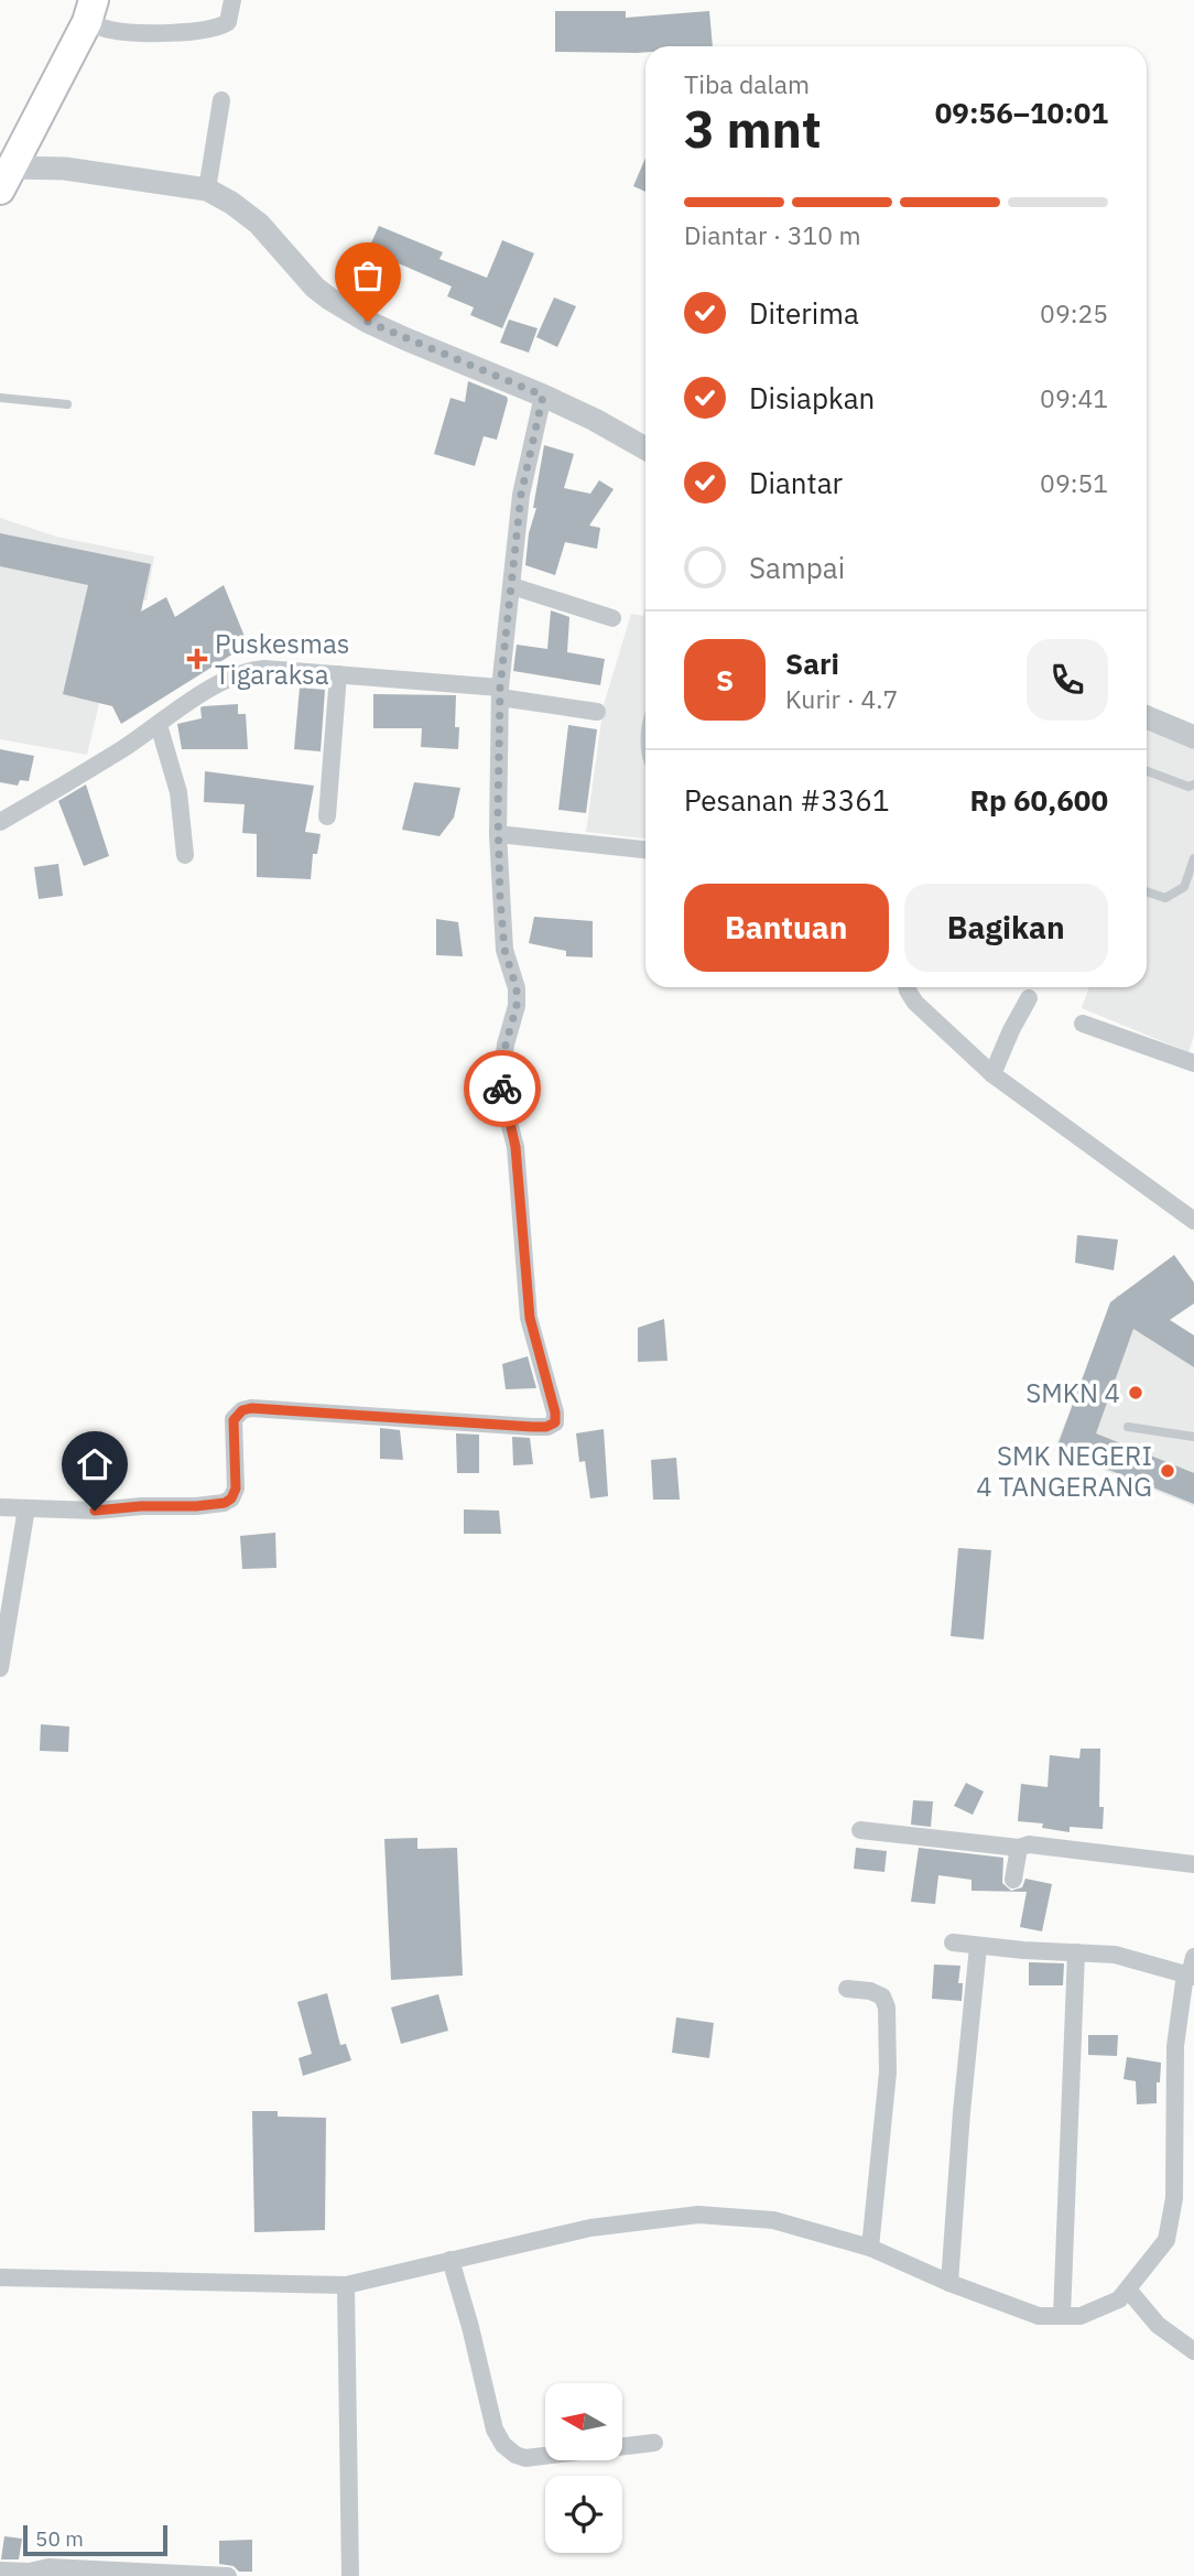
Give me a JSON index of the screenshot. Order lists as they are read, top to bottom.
{
  "places": {
    "health": ["Puskesmas Tigaraksa"],
    "other": ["SMKN 4", "SMK NEGERI 4 TANGERANG"]
  },
  "scale_bar": "50 m",
  "north": "left",
  "page": {
    "heading": ["3 mnt", "Tiba dalam", "09:56–10:01"],
    "panel": [
      "Sari",
      "Kurir · 4.7",
      "Pesanan #3361",
      "Rp 60,600"
    ],
    "bar": "Diantar · 310 m",
    "list": [
      ["Diterima", "09:25"],
      ["Disiapkan", "09:41"],
      ["Diantar", "09:51"],
      "Sampai"
    ],
    "round": "S",
    "buttons": ["Bantuan", "Bagikan"],
    "scale": "50 m"
  }
}
